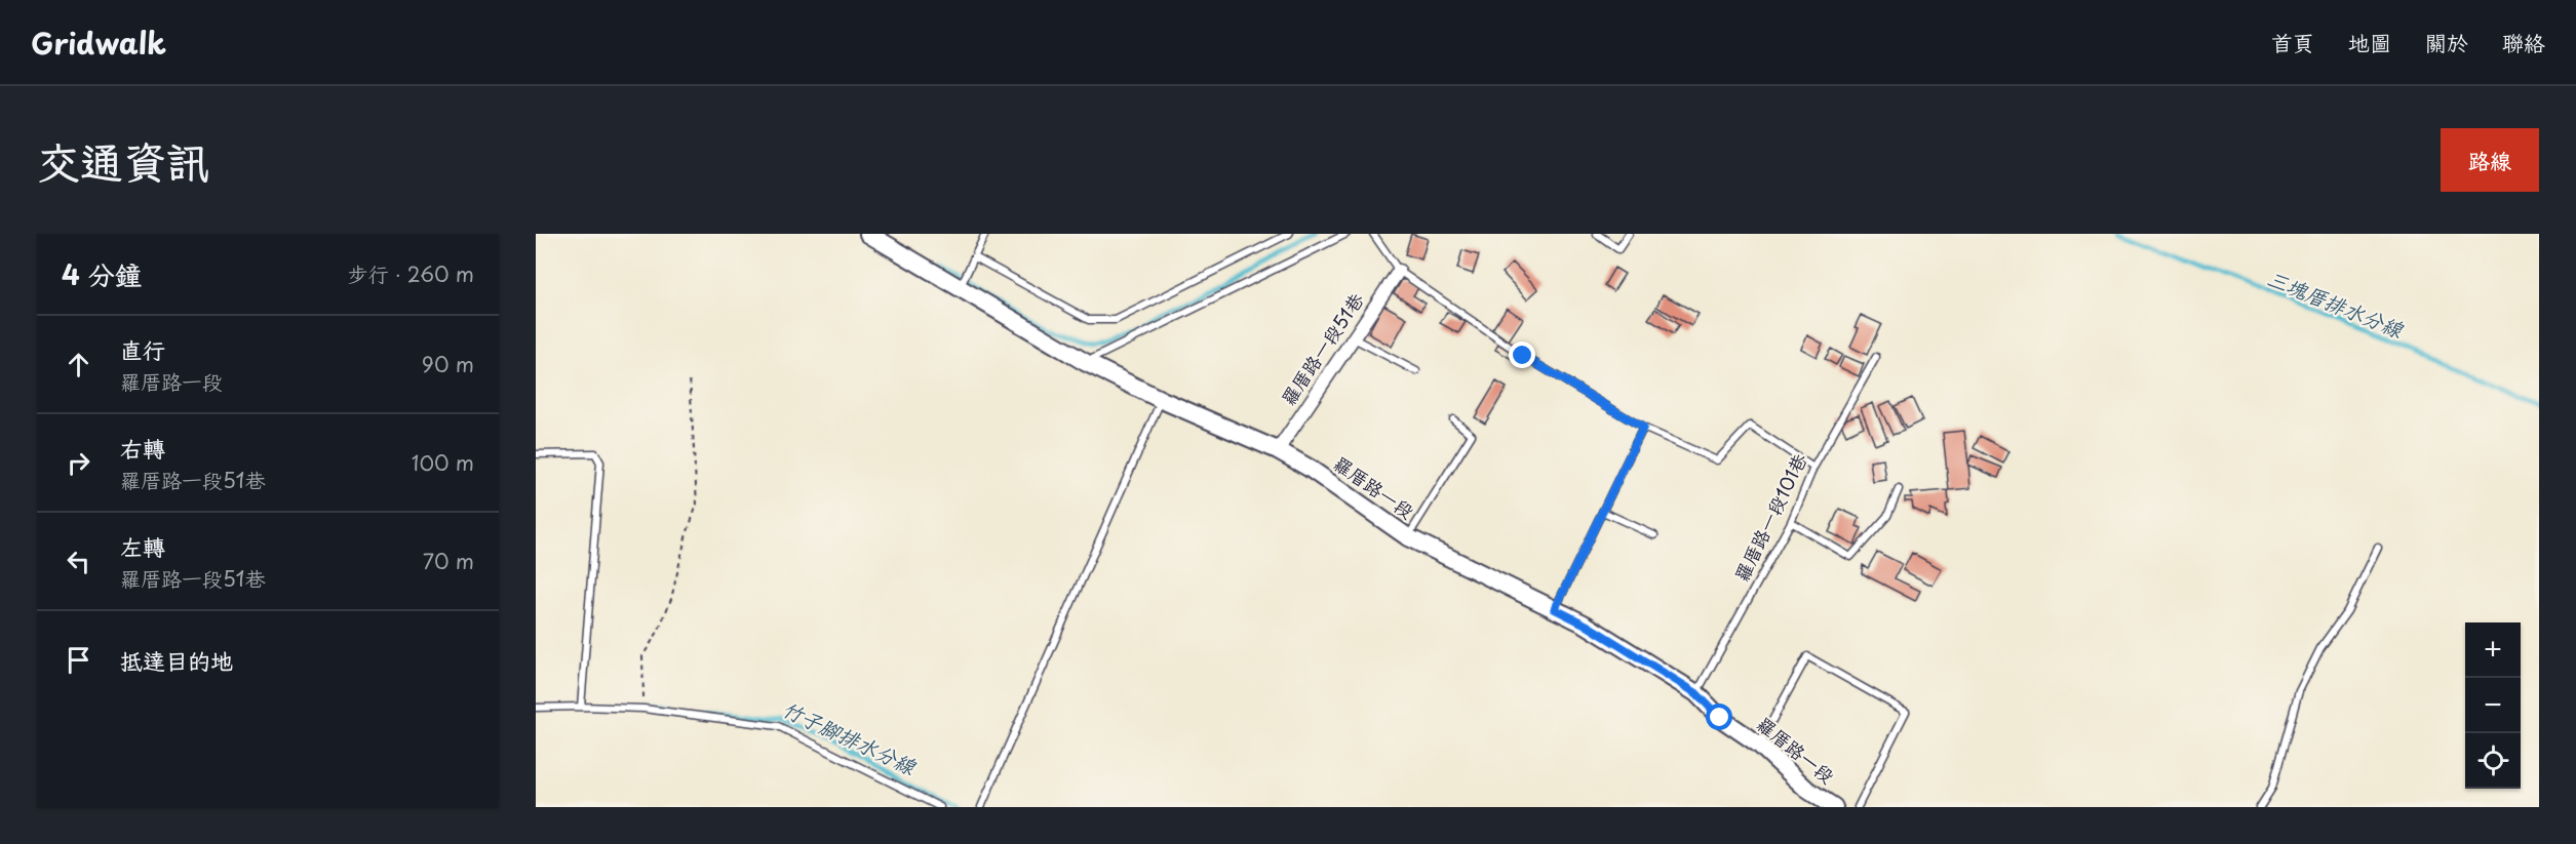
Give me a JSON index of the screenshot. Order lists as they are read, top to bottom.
{
  "streets": {
    "street": ["羅厝路一段51巷", "羅厝路一段"],
    "lane": ["羅厝路一段101巷"]
  },
  "crossings": [
    ["羅厝路一段51巷", "羅厝路一段"],
    ["羅厝路一段", "羅厝路一段101巷"]
  ],
  "water": ["三塊厝排水分線", "竹子腳排水分線"],
  "page": {
    "header": "Gridwalk",
    "nav": [
      "首頁",
      "地圖",
      "關於",
      "聯絡"
    ],
    "title": "交通資訊",
    "buttons": "路線",
    "heading": ["4 分鐘", "步行 · 260 m"],
    "list": [
      ["直行", "羅厝路一段", "90 m"],
      ["右轉", "羅厝路一段51巷", "100 m"],
      ["左轉", "羅厝路一段51巷", "70 m"],
      "抵達目的地"
    ],
    "map_buttons": ["+", "−"]
  }
}
